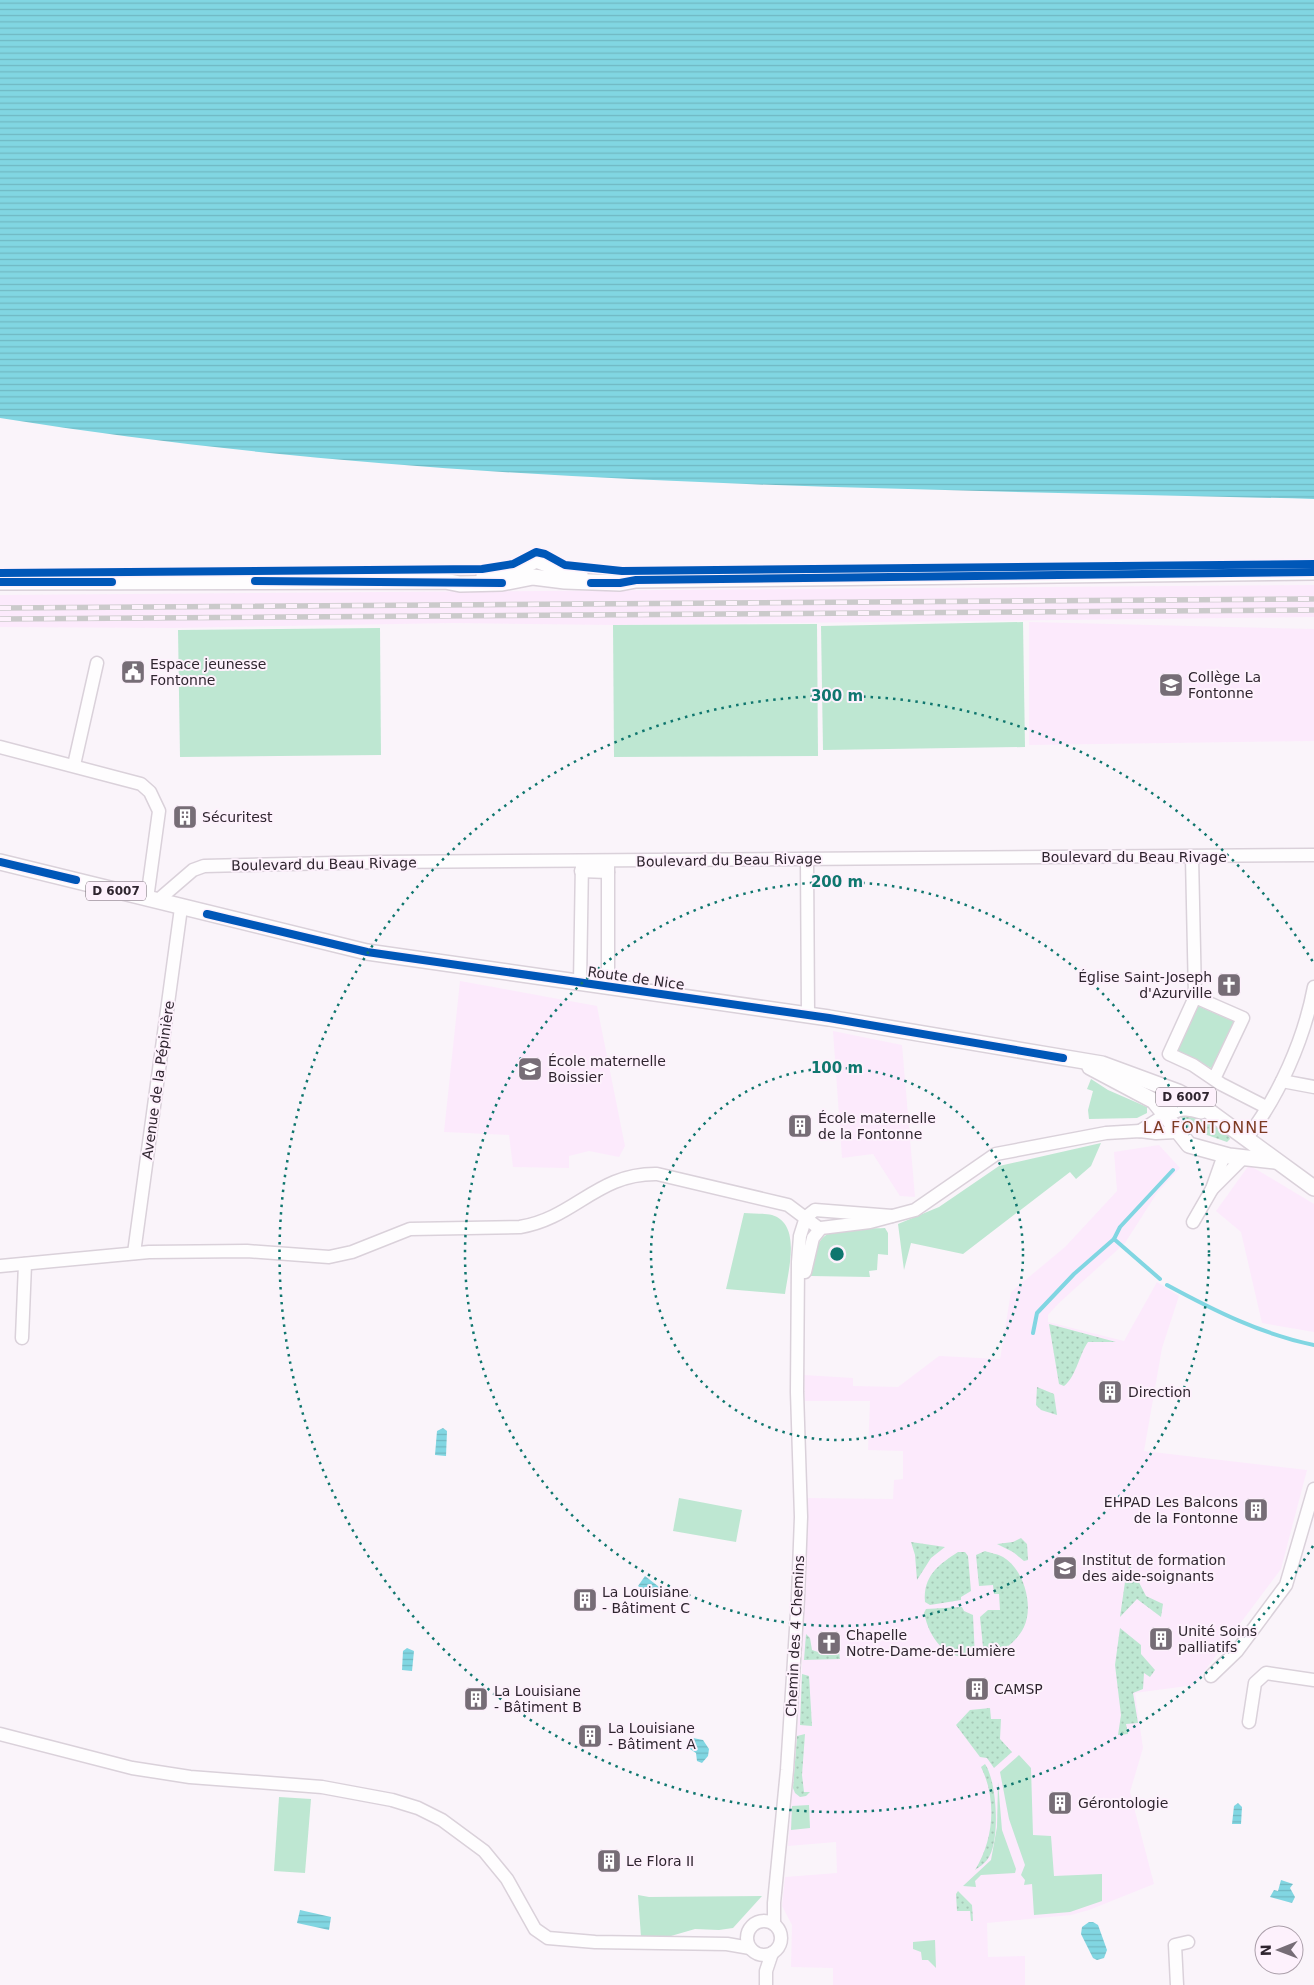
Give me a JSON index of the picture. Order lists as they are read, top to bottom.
{
  "streets": {
    "main road": ["D 6007", "Route de Nice"],
    "street": ["Boulevard du Beau Rivage", "Avenue de la Pépinière", "Chemin des 4 Chemins"]
  },
  "crossings": [
    ["Boulevard du Beau Rivage", "Route de Nice"],
    ["D 6007", "Route de Nice"],
    ["Route de Nice", "Avenue de la Pépinière"]
  ],
  "districts": ["LA FONTONNE"],
  "places": {
    "public building": ["Espace jeunesse Fontonne"],
    "school or university": ["Collège La Fontonne", "École maternelle Boissier", "Institut de formation des aide-soignants"],
    "building": [
      "Sécuritest",
      "École maternelle de la Fontonne",
      "Direction",
      "EHPAD Les Balcons de la Fontonne",
      "La Louisiane - Bâtiment C",
      "Unité Soins palliatifs",
      "CAMSP",
      "La Louisiane - Bâtiment B",
      "La Louisiane - Bâtiment A",
      "Gérontologie",
      "Le Flora II"
    ],
    "church": ["Église Saint-Joseph d'Azurville", "Chapelle Notre-Dame-de-Lumière"]
  },
  "north": "left",
  "rings": ["300 m", "200 m", "100 m"]
}
